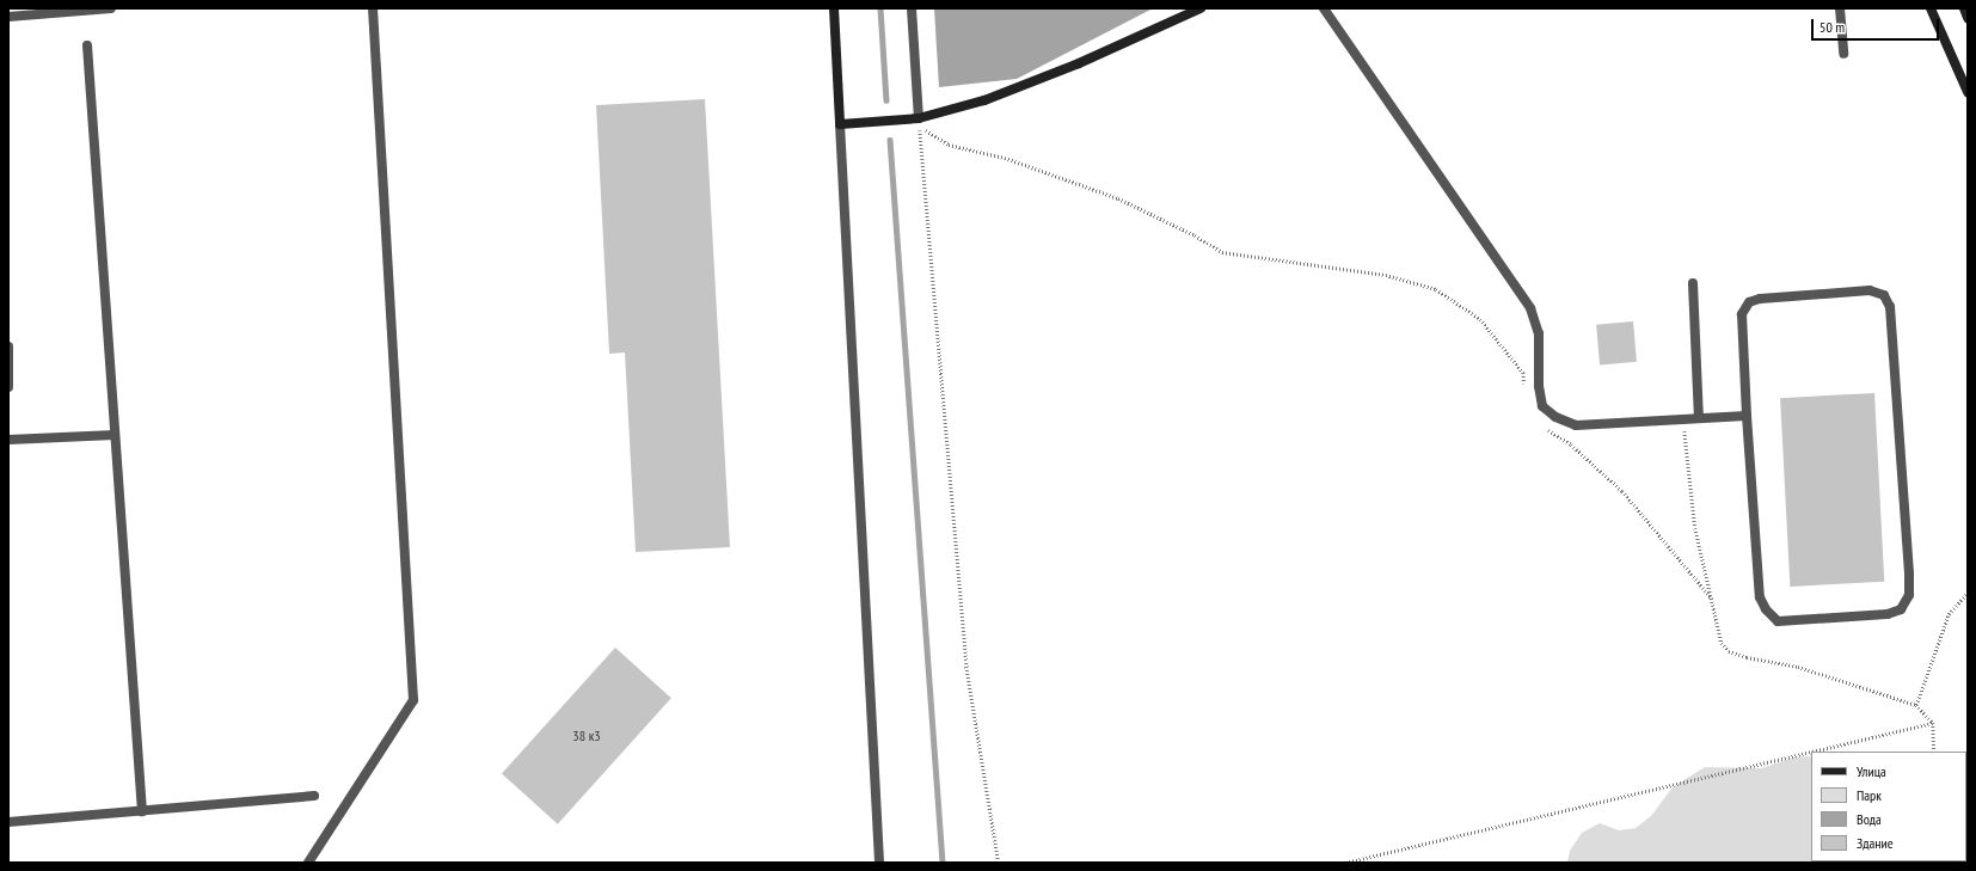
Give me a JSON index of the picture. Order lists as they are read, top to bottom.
{
  "house_numbers": ["38 к3"],
  "legend": [
    "Улица",
    "Парк",
    "Вода",
    "Здание"
  ],
  "scale_bar": "50 m"
}
